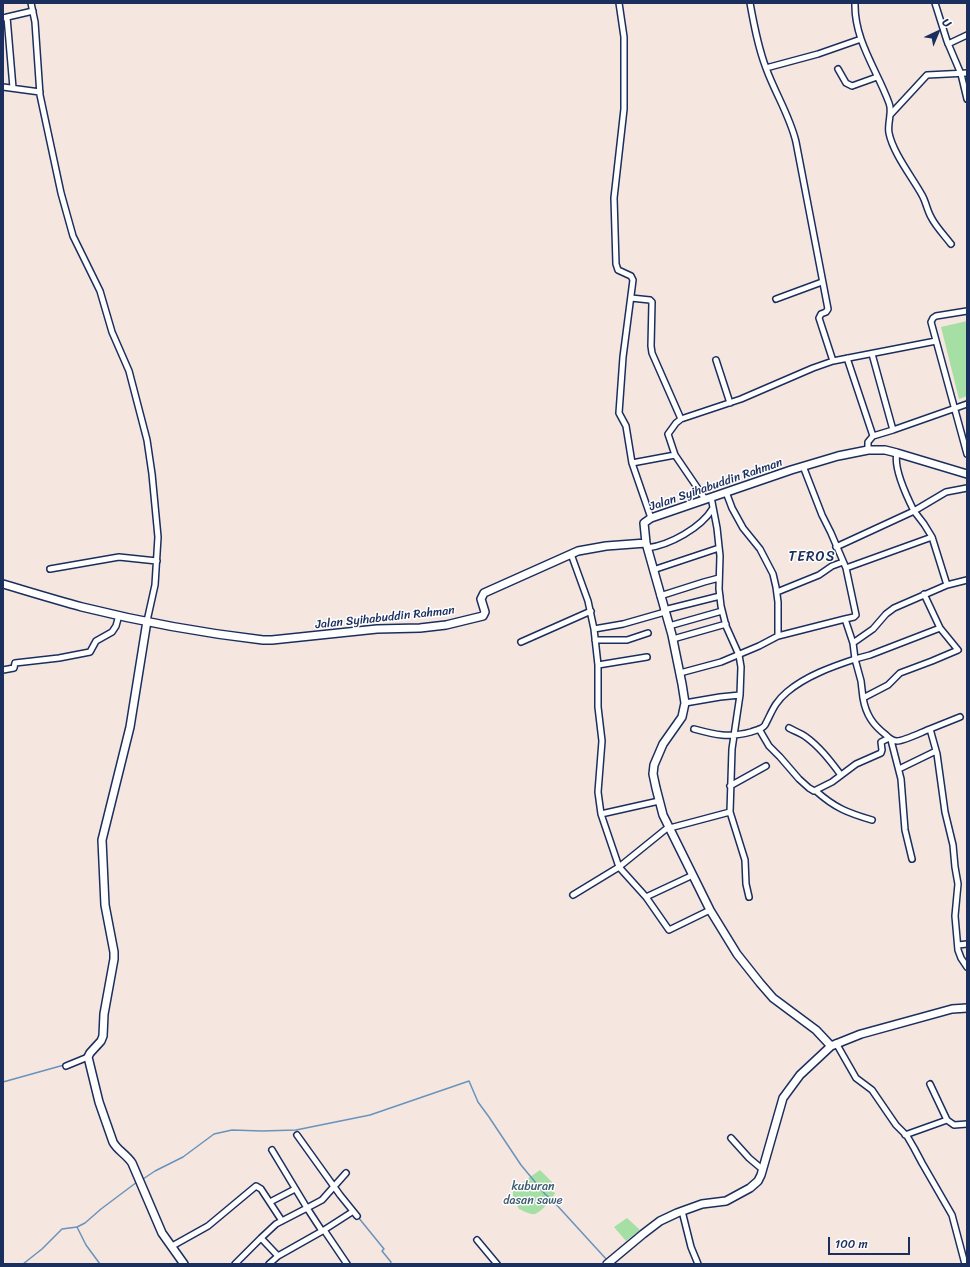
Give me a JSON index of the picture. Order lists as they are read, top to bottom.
{
  "streets": {
    "street": ["Jalan Syihabuddin Rahman"]
  },
  "districts": ["TEROS"],
  "parks": ["kuburan dasan sawe"],
  "scale_bar": "100 m",
  "north": "top right"
}
